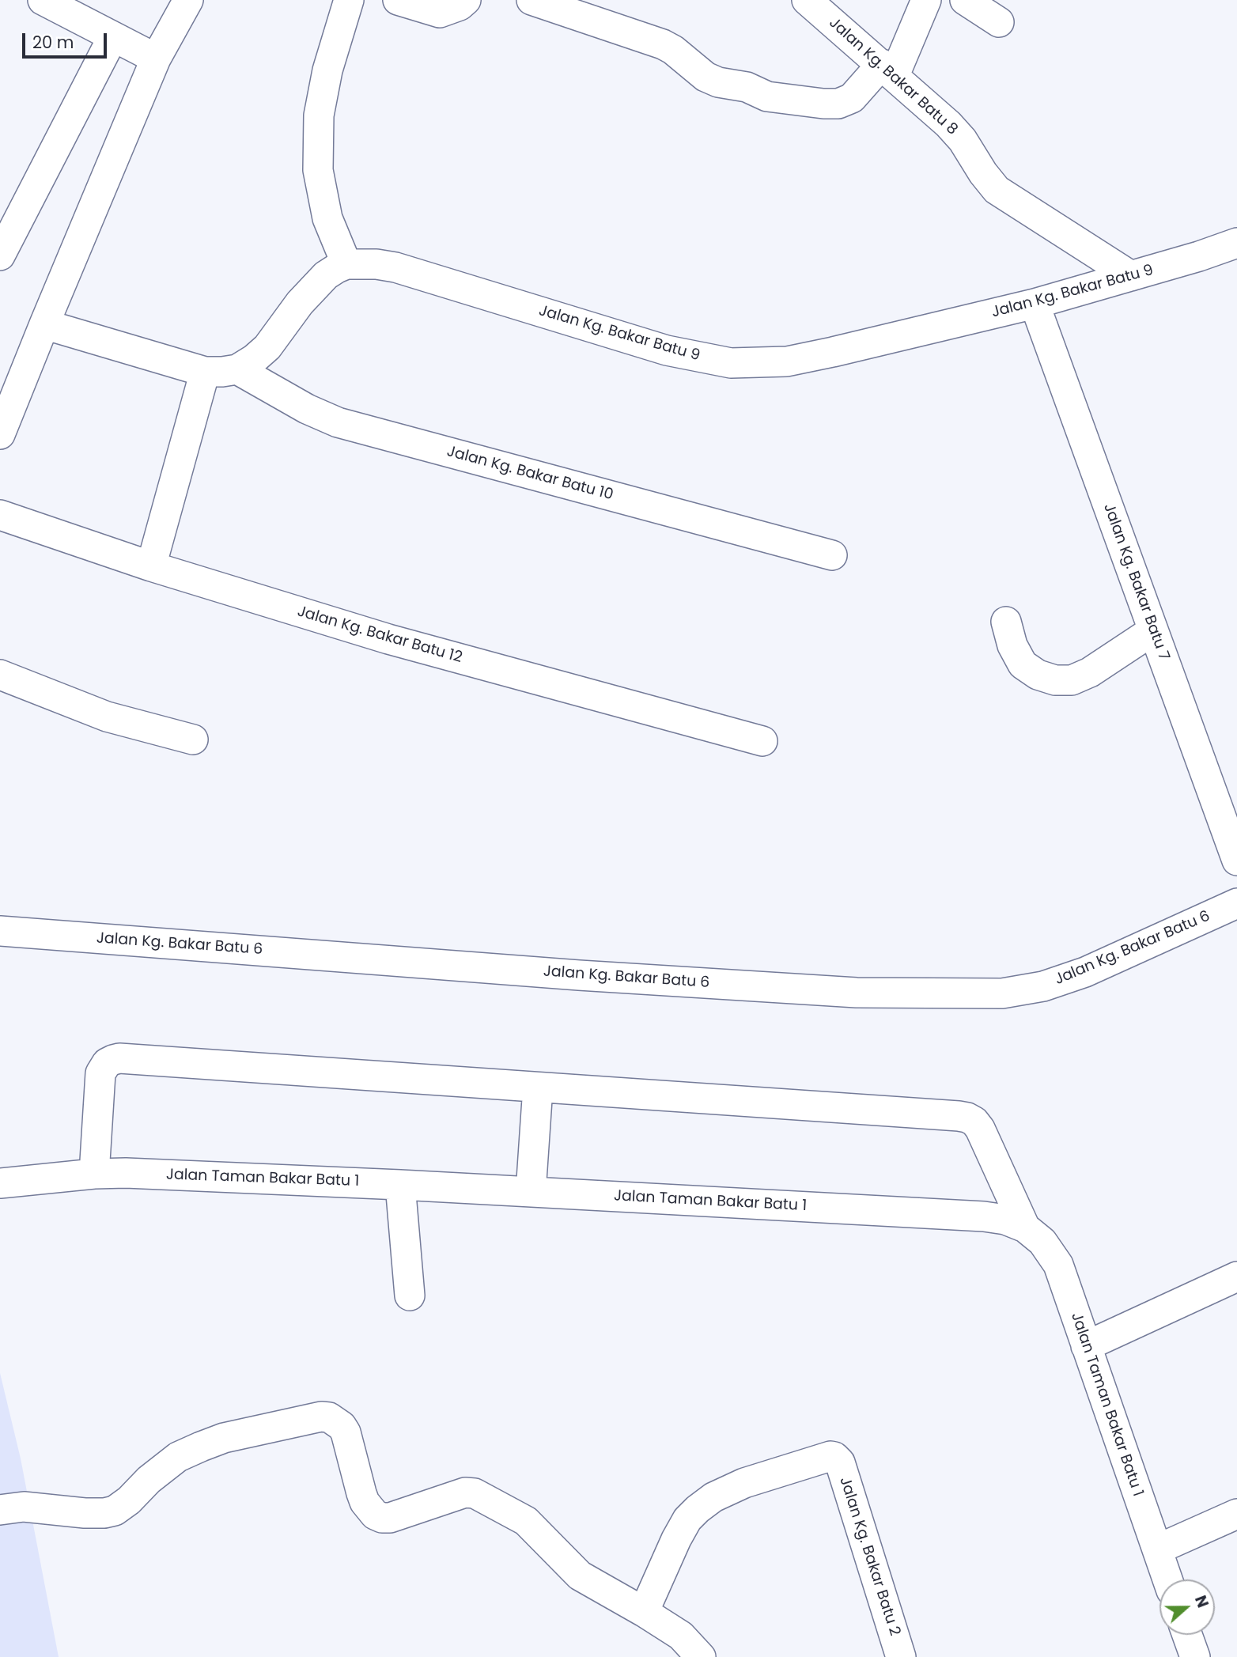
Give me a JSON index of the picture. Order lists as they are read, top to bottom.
{
  "streets": {
    "street": [
      "Jalan Kg. Bakar Batu 8",
      "Jalan Kg. Bakar Batu 9",
      "Jalan Kg. Bakar Batu 10",
      "Jalan Kg. Bakar Batu 7",
      "Jalan Kg. Bakar Batu 12",
      "Jalan Kg. Bakar Batu 6",
      "Jalan Taman Bakar Batu 1",
      "Jalan Kg. Bakar Batu 2"
    ]
  },
  "crossings": [
    ["Jalan Kg. Bakar Batu 8", "Jalan Kg. Bakar Batu 9"],
    ["Jalan Kg. Bakar Batu 9", "Jalan Kg. Bakar Batu 7"]
  ],
  "scale_bar": "20 m",
  "north": "right"
}
